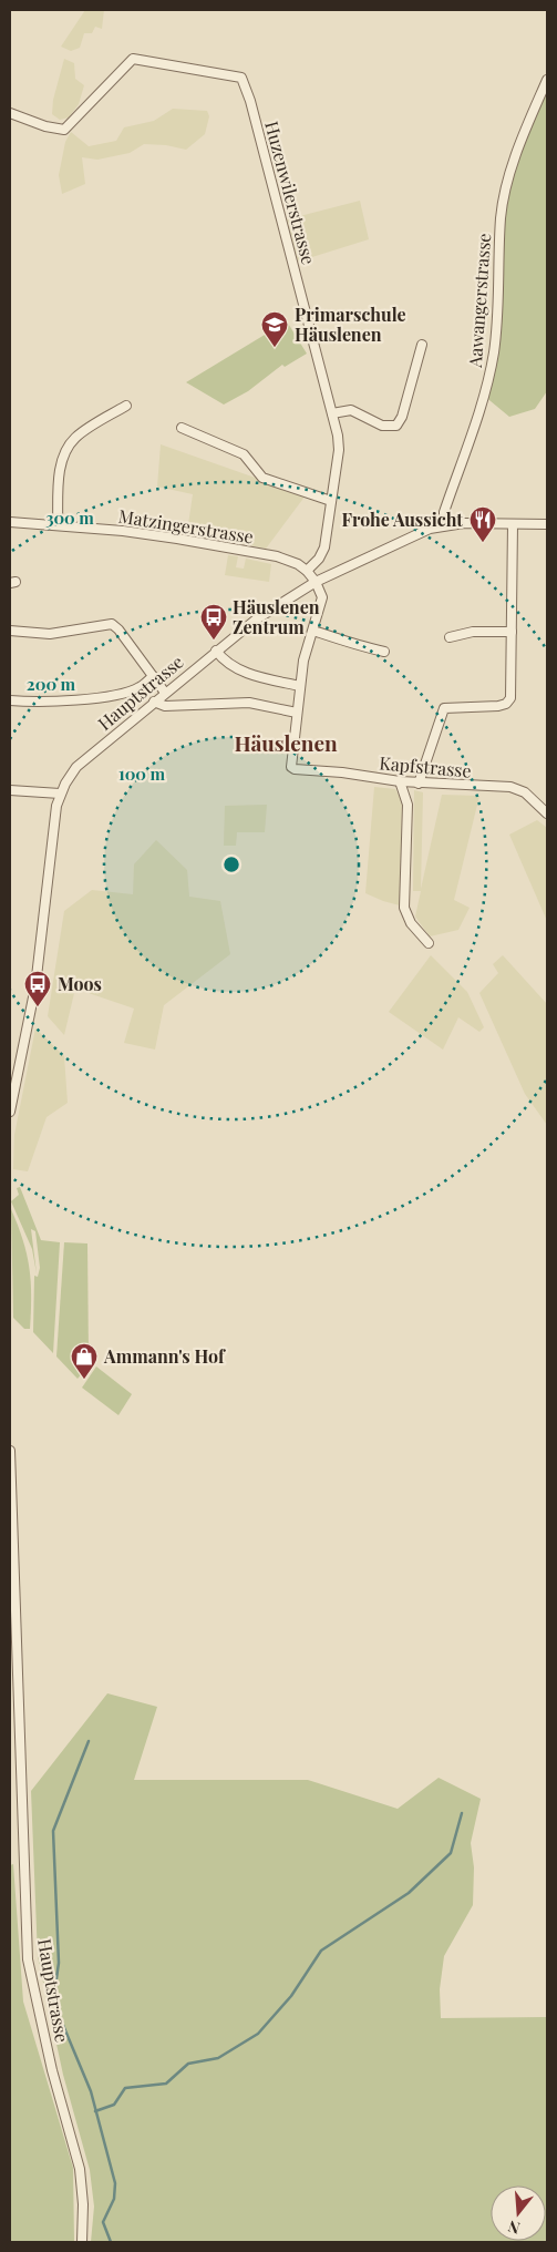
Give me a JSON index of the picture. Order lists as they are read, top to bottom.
{
  "streets": {
    "street": [
      "Huzenwilerstrasse",
      "Aawangerstrasse",
      "Matzingerstrasse",
      "Hauptstrasse",
      "Kapfstrasse"
    ]
  },
  "crossings": [
    ["Huzenwilerstrasse", "Matzingerstrasse"],
    ["Aawangerstrasse", "Hauptstrasse"],
    ["Matzingerstrasse", "Hauptstrasse"]
  ],
  "districts": ["Häuslenen"],
  "places": {
    "school or university": ["Primarschule Häuslenen"],
    "restaurant": ["Frohe Aussicht"],
    "bus stop": ["Häuslenen Zentrum", "Moos"],
    "shop": ["Ammann's Hof"]
  },
  "north": "bottom",
  "rings": ["300 m", "200 m", "100 m"]
}
